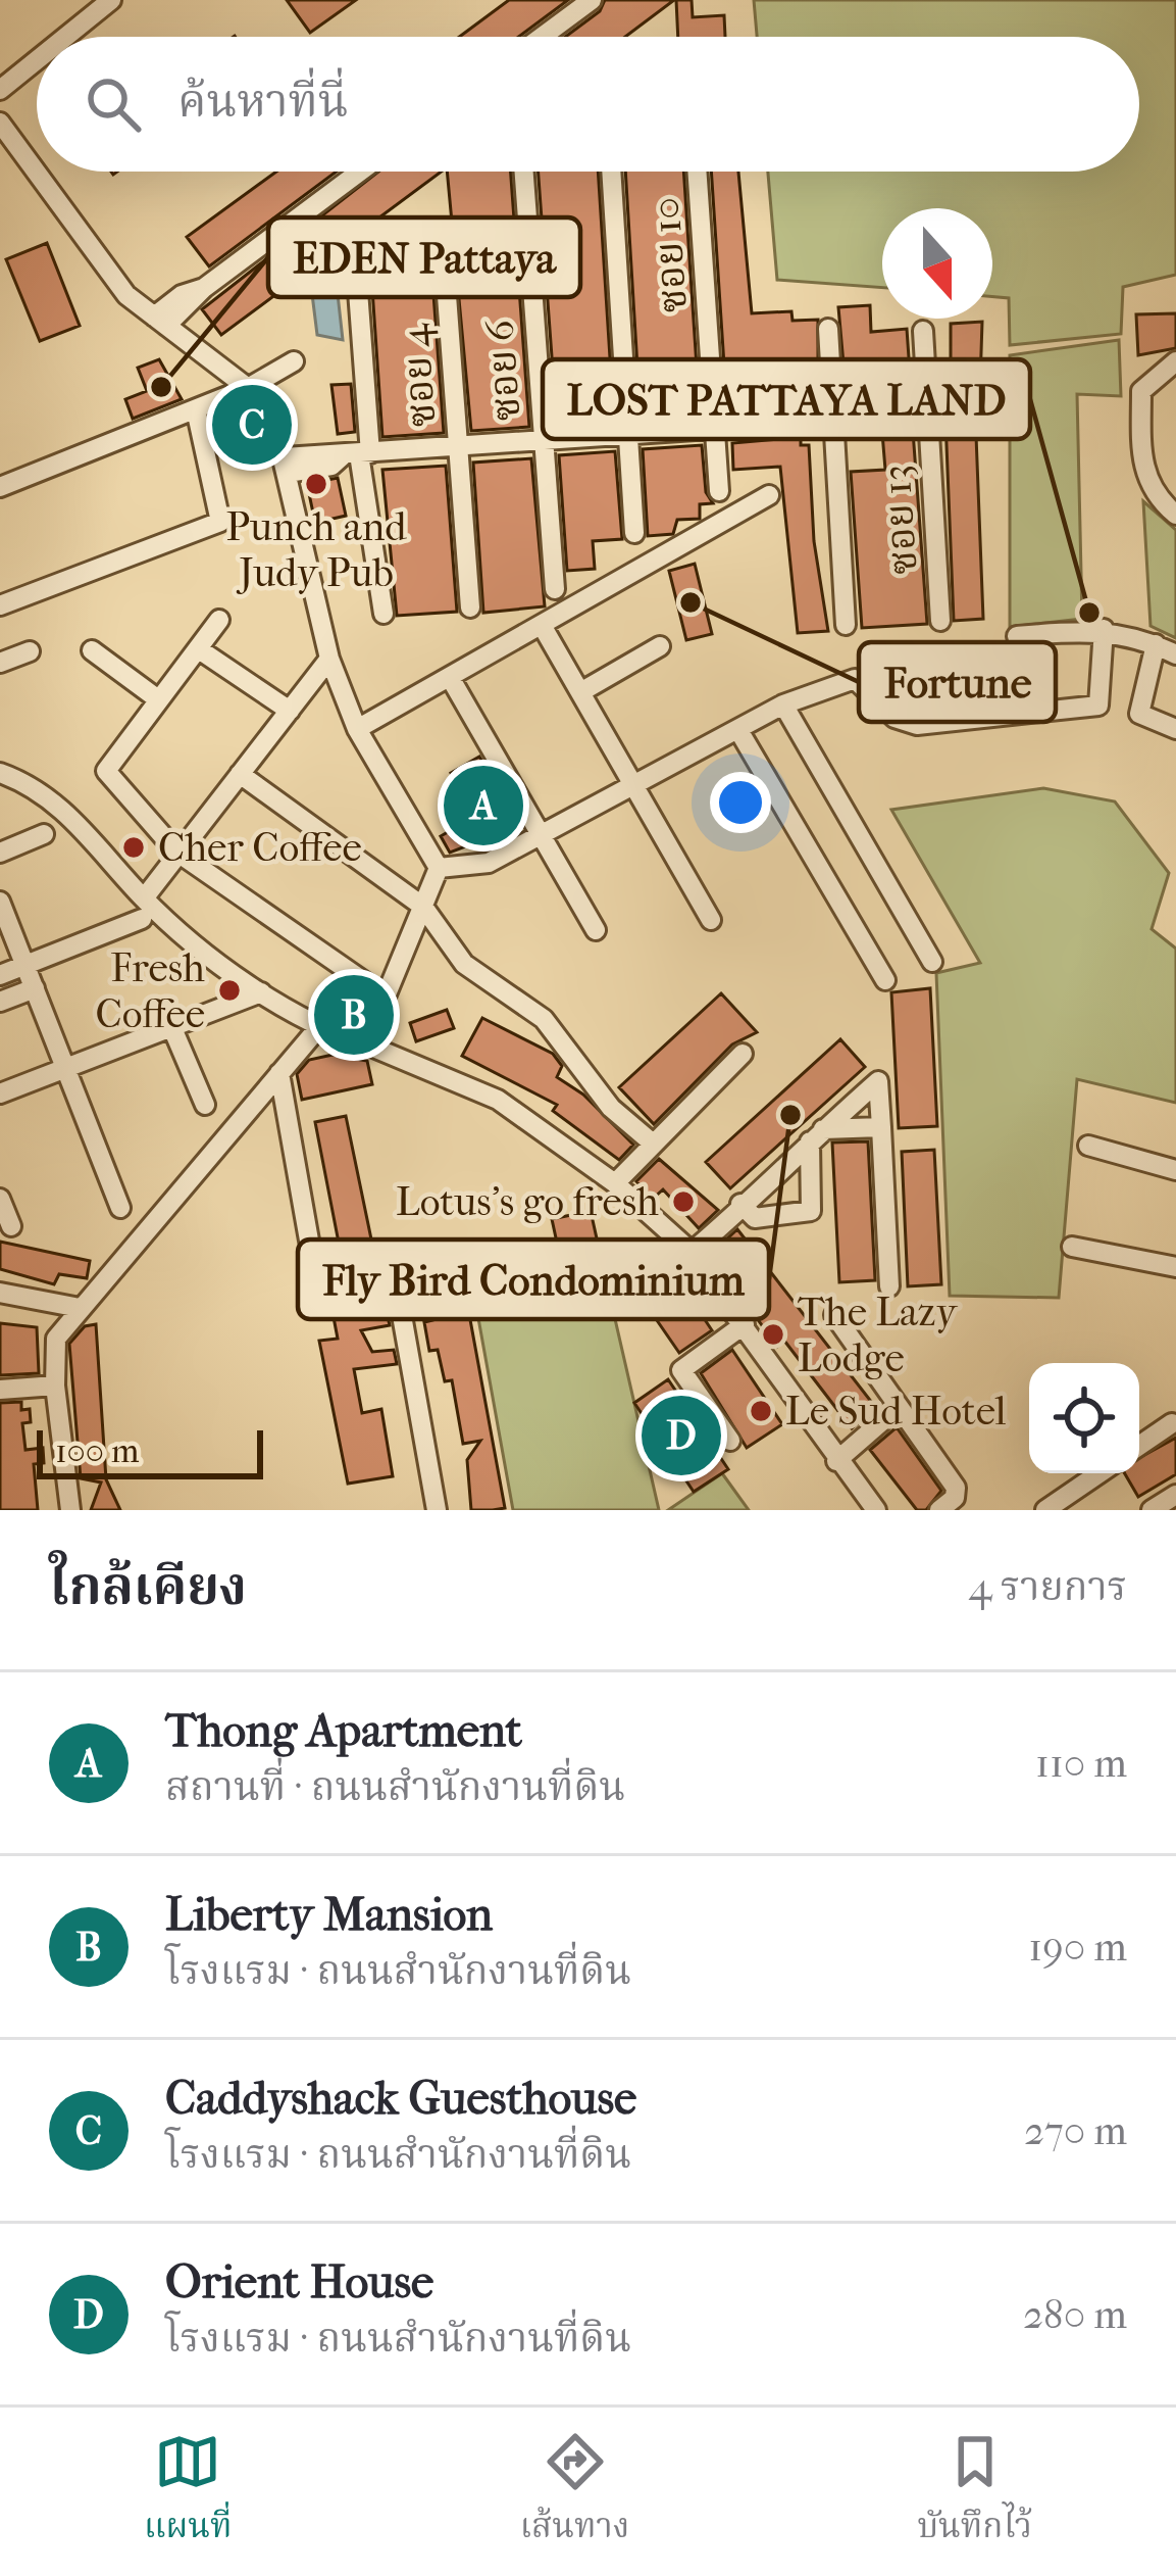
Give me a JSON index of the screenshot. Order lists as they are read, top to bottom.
{
  "streets": {
    "street": [
      "ซอย 10",
      "ซอย 6",
      "ซอย 4",
      "ซอย 13"
    ]
  },
  "places": [
    "EDEN Pattaya",
    "Punch and Judy Pub",
    "Fortune",
    "LOST PATTAYA LAND",
    "Cher Coffee",
    "Fresh Coffee",
    "Fly Bird Condominium",
    "Lotus's go fresh",
    "The Lazy Lodge",
    "Le Sud Hotel"
  ],
  "scale_bar": "100 m",
  "north": "bottom",
  "page": {
    "search": "ค้นหาที่นี่",
    "pins": [
      "C",
      "A",
      "B",
      "D"
    ],
    "scale": "100 m",
    "heading": ["ใกล้เคียง", "4 รายการ"],
    "list": [
      {
        "mark": "A",
        "name": "Thong Apartment",
        "note": "สถานที่ · ถนนสำนักงานที่ดิน",
        "value": "110 m"
      },
      {
        "mark": "B",
        "name": "Liberty Mansion",
        "note": "โรงแรม · ถนนสำนักงานที่ดิน",
        "value": "190 m"
      },
      {
        "mark": "C",
        "name": "Caddyshack Guesthouse",
        "note": "โรงแรม · ถนนสำนักงานที่ดิน",
        "value": "270 m"
      },
      {
        "mark": "D",
        "name": "Orient House",
        "note": "โรงแรม · ถนนสำนักงานที่ดิน",
        "value": "280 m"
      }
    ],
    "nav": ["แผนที่", "เส้นทาง", "บันทึกไว้"]
  }
}
